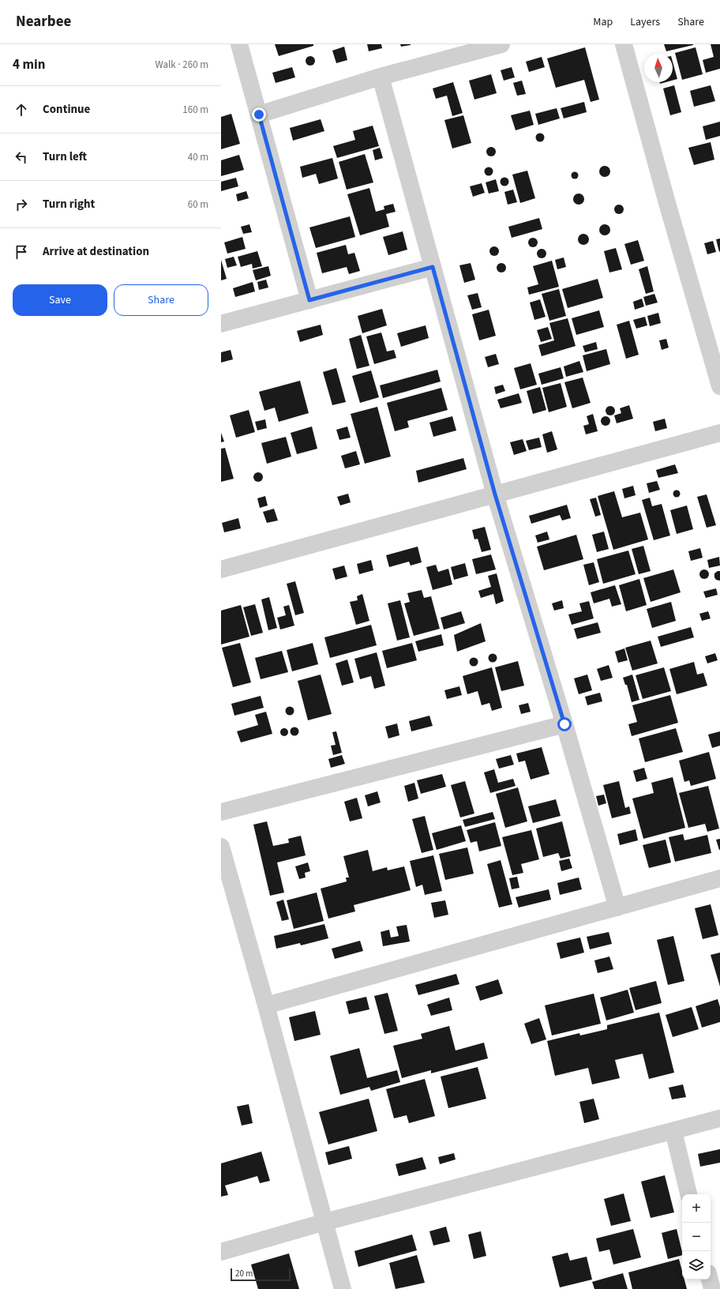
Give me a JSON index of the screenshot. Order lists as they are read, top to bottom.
{
  "scale_bar": "20 m",
  "north": "top",
  "page": {
    "header": "Nearbee",
    "nav": ["Map", "Layers", "Share"],
    "heading": ["4 min", "Walk · 260 m"],
    "list": [
      ["Continue", "160 m"],
      ["Turn left", "40 m"],
      ["Turn right", "60 m"],
      "Arrive at destination"
    ],
    "buttons": ["Save", "Share"],
    "map_buttons": ["+", "−"],
    "scale": "20 m"
  }
}
